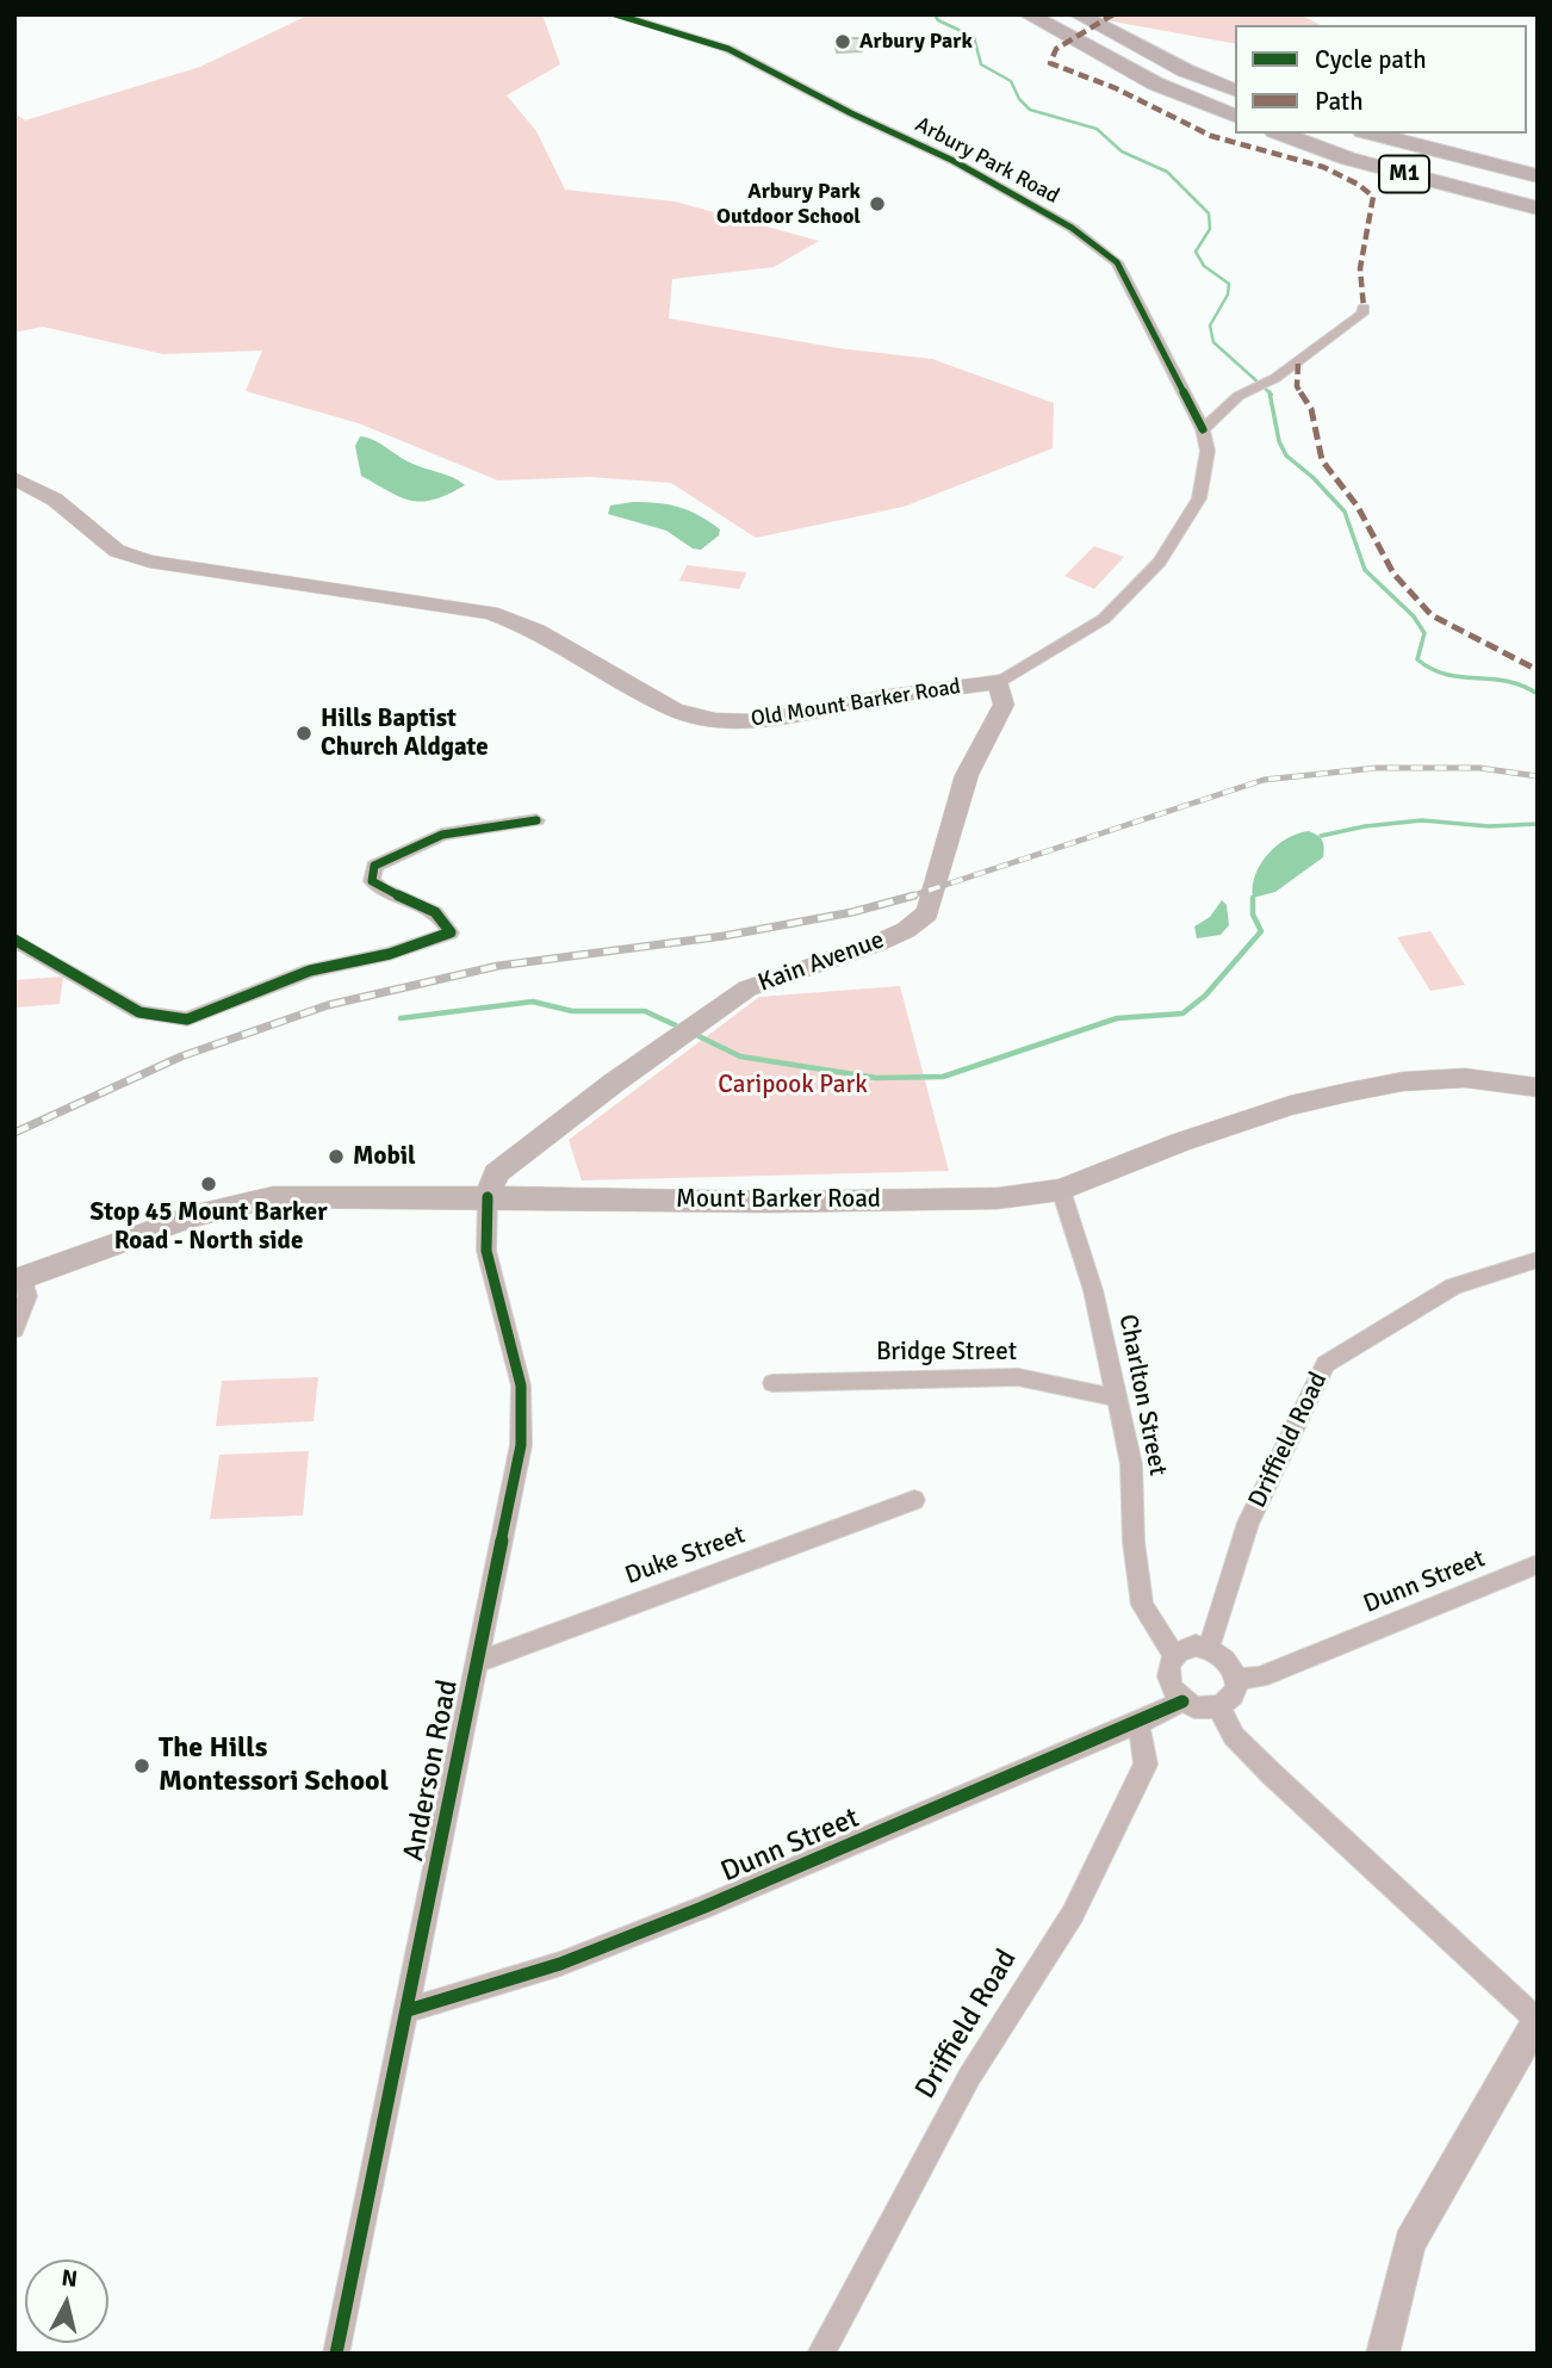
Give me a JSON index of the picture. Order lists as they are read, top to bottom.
{
  "streets": {
    "highway": ["M1"],
    "main road": ["Old Mount Barker Road", "Kain Avenue", "Mount Barker Road"],
    "street": [
      "Arbury Park Road",
      "Bridge Street",
      "Charlton Street",
      "Driffield Road",
      "Duke Street",
      "Dunn Street",
      "Anderson Road"
    ]
  },
  "crossings": [
    ["Arbury Park Road", "Old Mount Barker Road"],
    ["Old Mount Barker Road", "Kain Avenue"],
    ["Kain Avenue", "Mount Barker Road"],
    ["Kain Avenue", "Anderson Road"],
    ["Mount Barker Road", "Charlton Street"],
    ["Mount Barker Road", "Anderson Road"],
    ["Bridge Street", "Charlton Street"],
    ["Charlton Street", "Driffield Road"],
    ["Charlton Street", "Dunn Street"],
    ["Driffield Road", "Dunn Street"],
    ["Duke Street", "Anderson Road"],
    ["Dunn Street", "Anderson Road"]
  ],
  "parks": ["Caripook Park"],
  "places": [
    "Arbury Park",
    "Arbury Park Outdoor School",
    "Hills Baptist Church Aldgate",
    "Mobil",
    "Stop 45 Mount Barker Road - North side",
    "The Hills Montessori School"
  ],
  "legend": ["Cycle path", "Path"],
  "north": "top"
}
